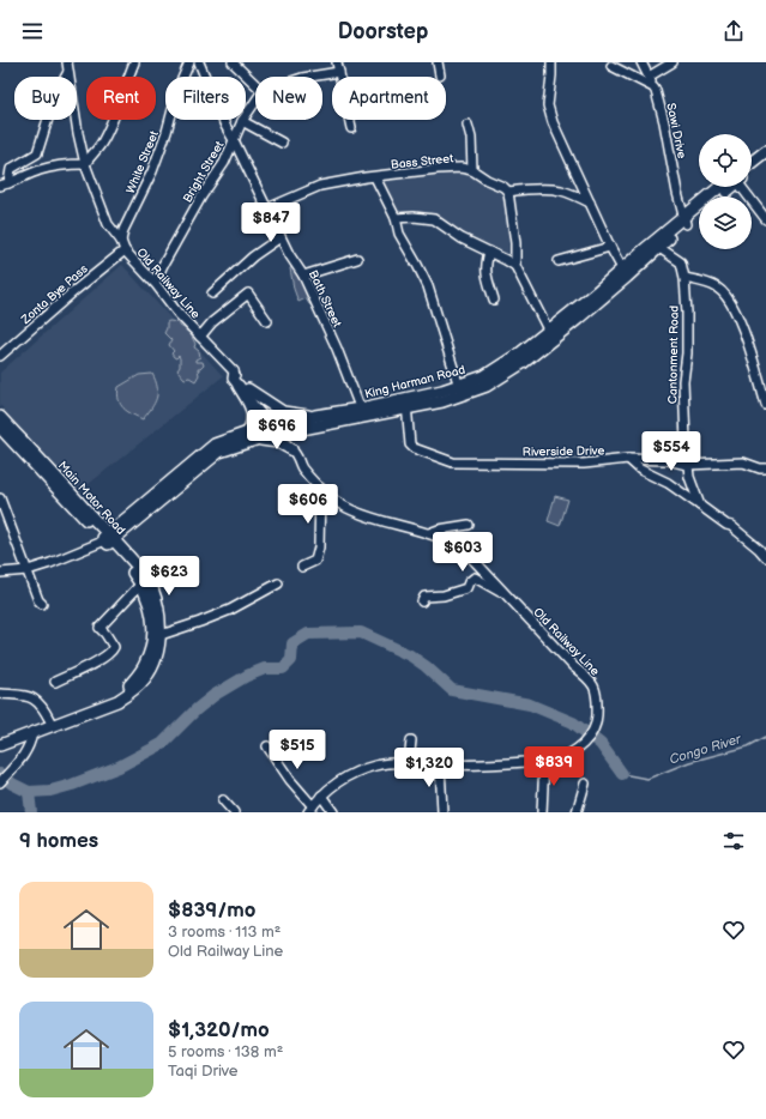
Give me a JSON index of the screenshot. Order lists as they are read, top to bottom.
{
  "streets": {
    "main road": ["King Harman Road", "Main Motor Road"],
    "street": [
      "Sawi Drive",
      "Bass Street",
      "White Street",
      "Bright Street",
      "Old Railway Line",
      "Zonta Bye Pass",
      "Bath Street",
      "Cantonment Road",
      "Riverside Drive"
    ]
  },
  "crossings": [
    ["Sawi Drive", "King Harman Road"],
    ["Bass Street", "Bath Street"],
    ["White Street", "Old Railway Line"],
    ["Bright Street", "Old Railway Line"],
    ["Bright Street", "Bath Street"],
    ["Old Railway Line", "Zonta Bye Pass"],
    ["Old Railway Line", "King Harman Road"],
    ["Bath Street", "King Harman Road"],
    ["Cantonment Road", "King Harman Road"],
    ["Cantonment Road", "Riverside Drive"],
    ["King Harman Road", "Riverside Drive"],
    ["King Harman Road", "Main Motor Road"]
  ],
  "water": ["Congo River"],
  "page": {
    "header": "Doorstep",
    "chip": [
      "Buy",
      "Rent",
      "Filters",
      "New",
      "Apartment"
    ],
    "price": [
      "$847",
      "$696",
      "$554",
      "$606",
      "$603",
      "$623",
      "$515",
      "$839",
      "$1,320"
    ],
    "heading": "9 homes",
    "list": [
      {
        "name": "$839/mo",
        "note": "3 rooms · 113 m² · Old Railway Line"
      },
      {
        "name": "$1,320/mo",
        "note": "5 rooms · 138 m² · Taqi Drive"
      }
    ]
  }
}
